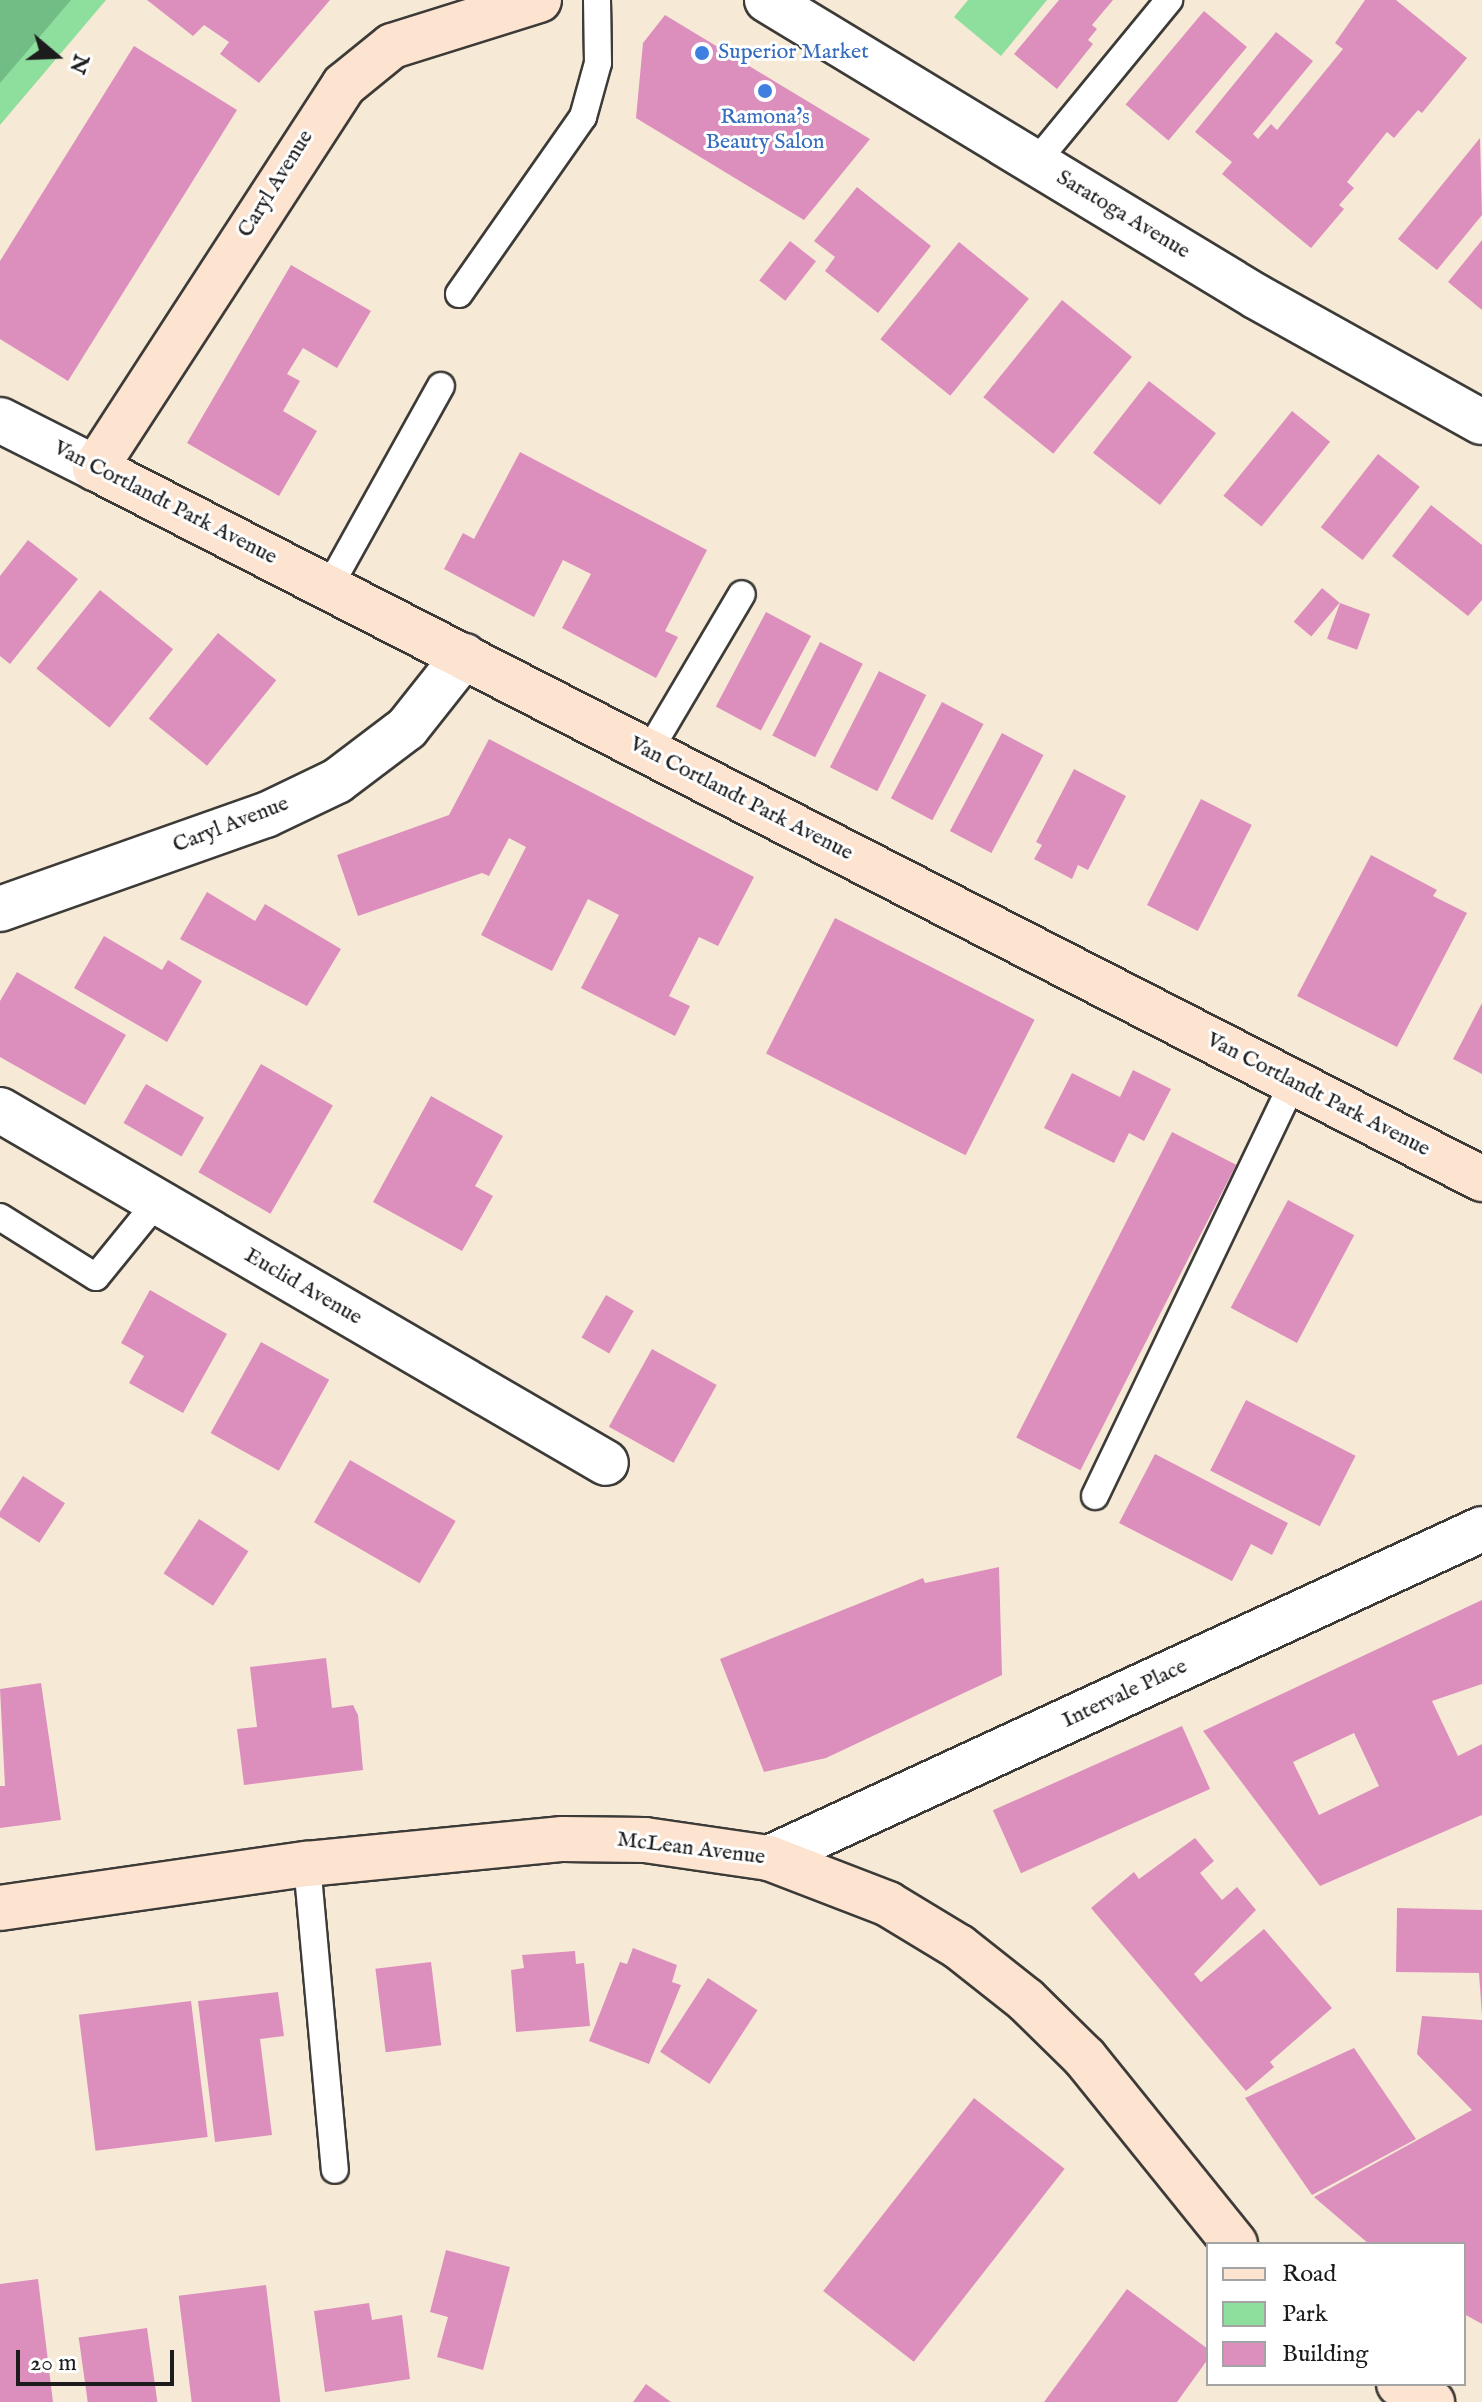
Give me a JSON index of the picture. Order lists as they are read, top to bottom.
{
  "streets": {
    "street": [
      "Caryl Avenue",
      "Saratoga Avenue",
      "Van Cortlandt Park Avenue",
      "Euclid Avenue",
      "Intervale Place",
      "McLean Avenue"
    ]
  },
  "crossings": [
    ["Caryl Avenue", "Van Cortlandt Park Avenue"],
    ["Intervale Place", "McLean Avenue"]
  ],
  "places": ["Superior Market", "Ramona's Beauty Salon"],
  "legend": ["Road", "Park", "Building"],
  "scale_bar": "20 m",
  "north": "right"
}
